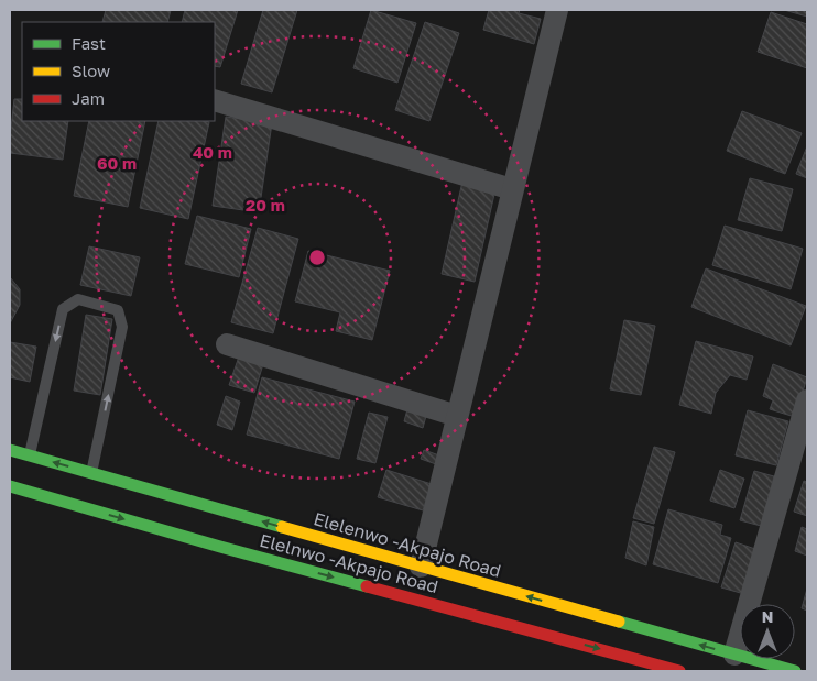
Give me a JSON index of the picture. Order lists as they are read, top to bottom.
{
  "streets": {
    "main road": ["Elelenwo -Akpajo Road", "Elelnwo -Akpajo Road"]
  },
  "one_way": ["Elelenwo -Akpajo Road", "Elelnwo -Akpajo Road"],
  "legend": ["Fast", "Slow", "Jam"],
  "north": "top",
  "rings": ["40 m", "60 m", "20 m"]
}
